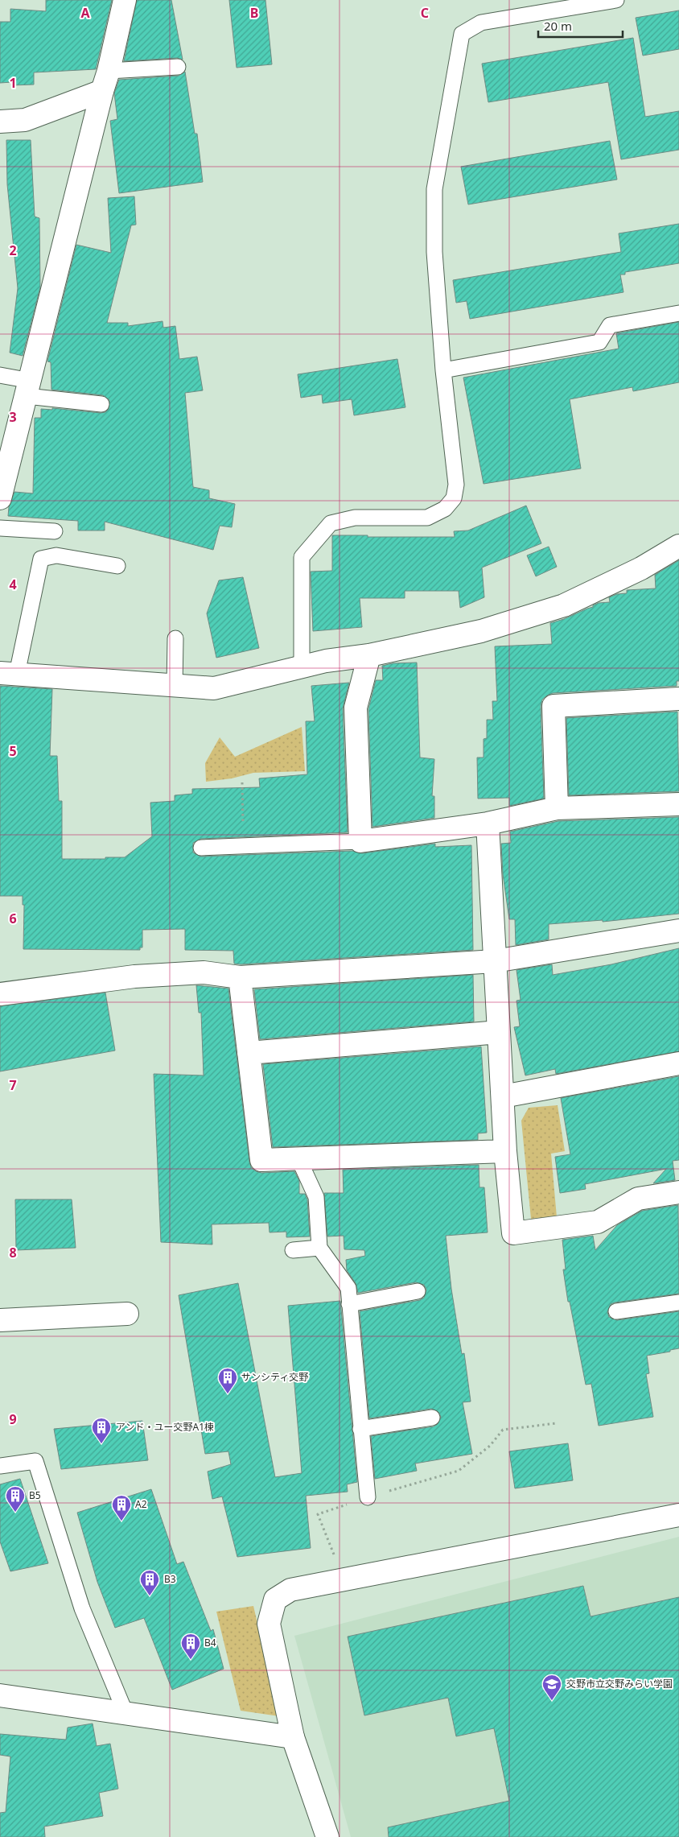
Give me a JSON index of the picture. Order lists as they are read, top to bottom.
{
  "places": {
    "building": [
      "サンシティ交野",
      "アンド・ユー交野A1棟",
      "B5",
      "A2",
      "B3",
      "B4"
    ],
    "school or university": ["交野市立交野みらい学園"]
  },
  "scale_bar": "20 m",
  "grid": {
    "columns": ["A", "B", "C"],
    "rows": [
      "1",
      "2",
      "3",
      "4",
      "5",
      "6",
      "7",
      "8",
      "9"
    ]
  }
}
